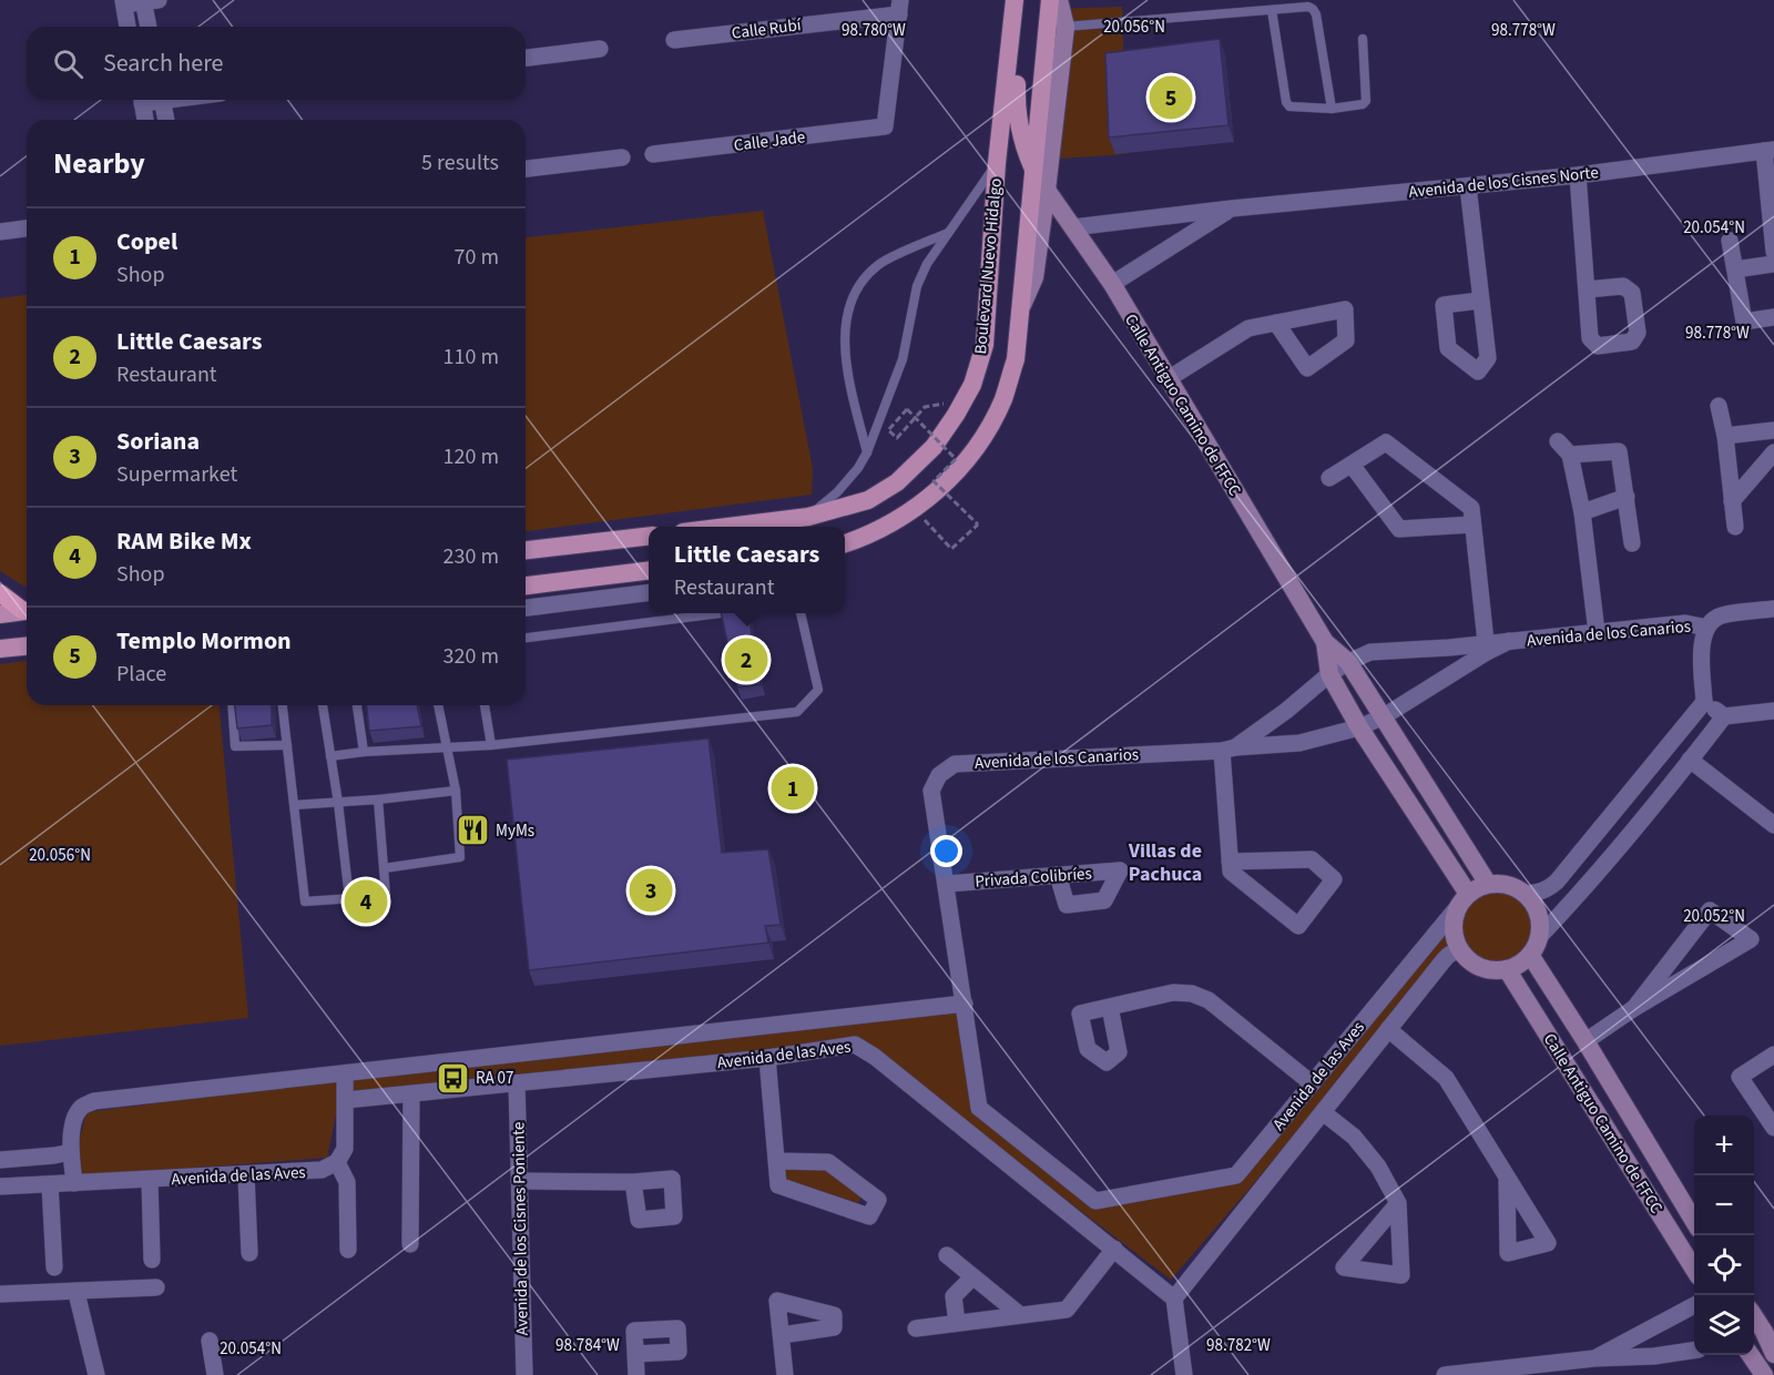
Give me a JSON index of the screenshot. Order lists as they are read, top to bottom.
{
  "streets": {
    "main road": ["Boulevard Nuevo Hidalgo", "Calle Antiguo Camino de FFCC"],
    "street": [
      "Calle Rubí",
      "Calle Jade",
      "Avenida de los Cisnes Norte",
      "Avenida de los Canarios",
      "Privada Colibríes",
      "Avenida de las Aves",
      "Avenida de los Cisnes Poniente"
    ]
  },
  "crossings": [
    ["Calle Rubí", "Calle Jade"],
    ["Avenida de los Cisnes Norte", "Calle Antiguo Camino de FFCC"],
    ["Calle Antiguo Camino de FFCC", "Avenida de los Canarios"],
    ["Calle Antiguo Camino de FFCC", "Avenida de las Aves"],
    ["Avenida de los Canarios", "Privada Colibríes"],
    ["Avenida de los Canarios", "Avenida de las Aves"],
    ["Avenida de las Aves", "Avenida de los Cisnes Poniente"]
  ],
  "districts": ["Villas de Pachuca"],
  "places": {
    "restaurant": ["MyMs"],
    "bus stop": ["RA 07"]
  },
  "page": {
    "search": "Search here",
    "pins": [
      "5",
      "2",
      "1",
      "3",
      "4"
    ],
    "heading": ["Nearby", "5 results"],
    "list": [
      {
        "mark": "1",
        "name": "Copel",
        "note": "Shop",
        "value": "70 m"
      },
      {
        "mark": "2",
        "name": "Little Caesars",
        "note": "Restaurant",
        "value": "110 m"
      },
      {
        "mark": "3",
        "name": "Soriana",
        "note": "Supermarket",
        "value": "120 m"
      },
      {
        "mark": "4",
        "name": "RAM Bike Mx",
        "note": "Shop",
        "value": "230 m"
      },
      {
        "mark": "5",
        "name": "Templo Mormon",
        "note": "Place",
        "value": "320 m"
      }
    ],
    "popup": ["Little Caesars", "Restaurant"],
    "map_buttons": ["+", "−"]
  },
  "coordinates": [
    "20.056°N",
    "98.780°W",
    "98.778°W",
    "20.054°N",
    "20.052°N",
    "98.784°W",
    "98.782°W"
  ]
}
